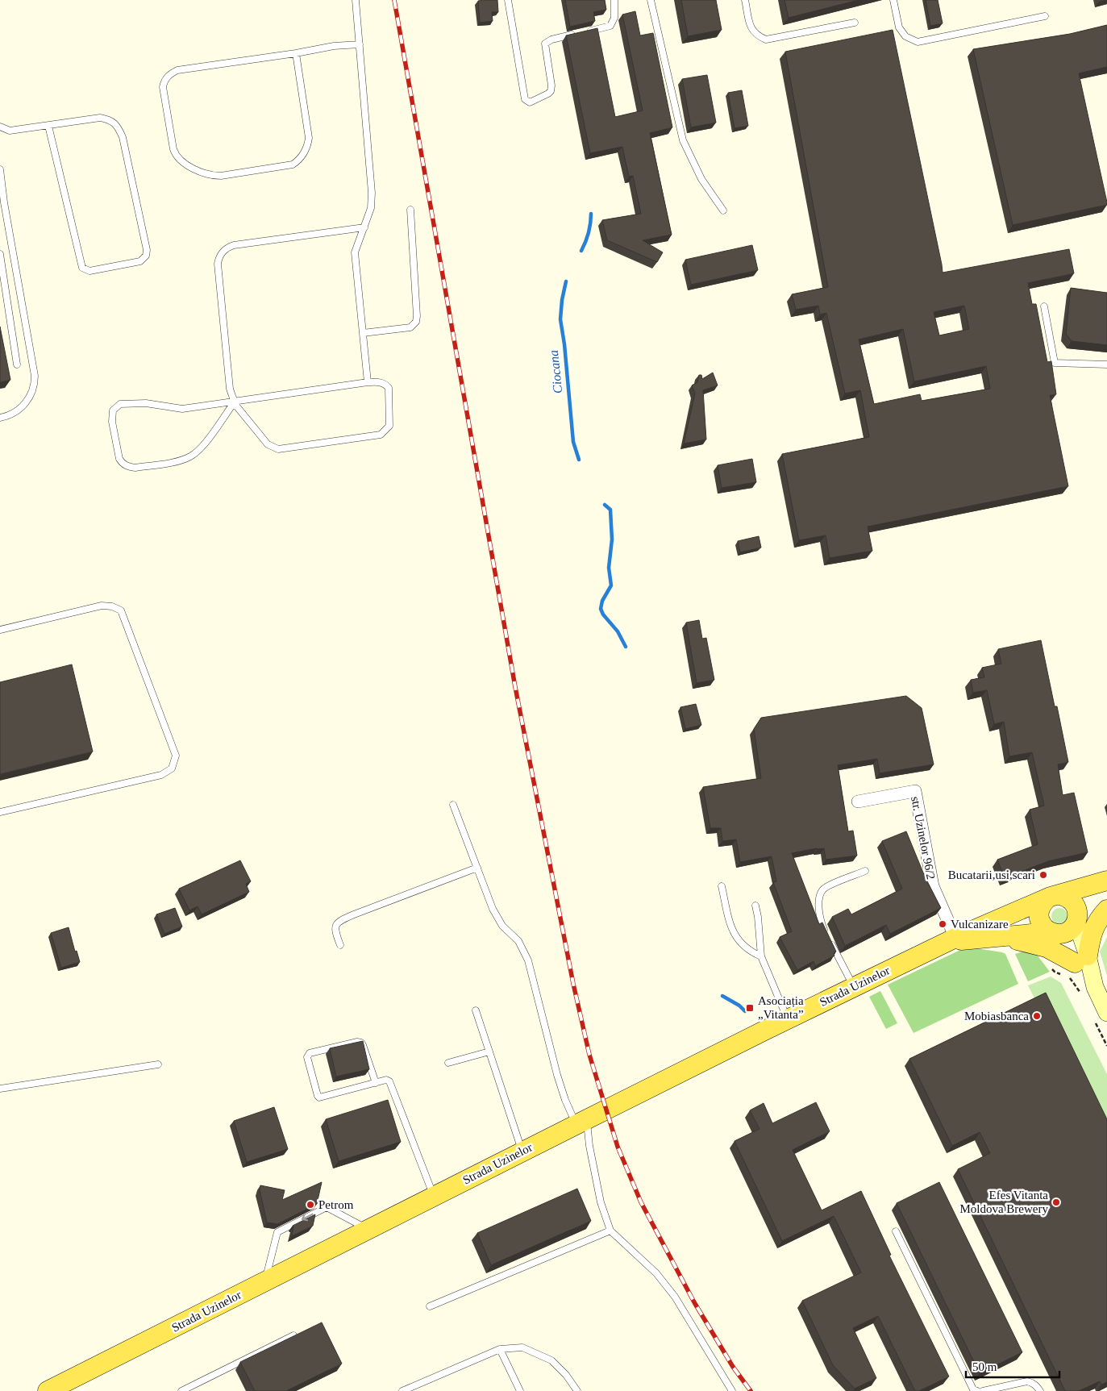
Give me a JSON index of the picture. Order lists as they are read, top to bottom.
{
  "streets": {
    "main road": ["Strada Uzinelor"],
    "street": ["str. Uzinelor 96/2"]
  },
  "crossings": [
    ["str. Uzinelor 96/2", "Strada Uzinelor"]
  ],
  "water": ["Ciocana"],
  "places": {
    "other": [
      "Bucatarii,usi,scari",
      "Vulcanizare",
      "Mobiasbanca",
      "Efes Vitanta Moldova Brewery",
      "Petrom"
    ],
    "transit": ["Asociația „Vitanta”"]
  },
  "scale_bar": "50 m"
}
